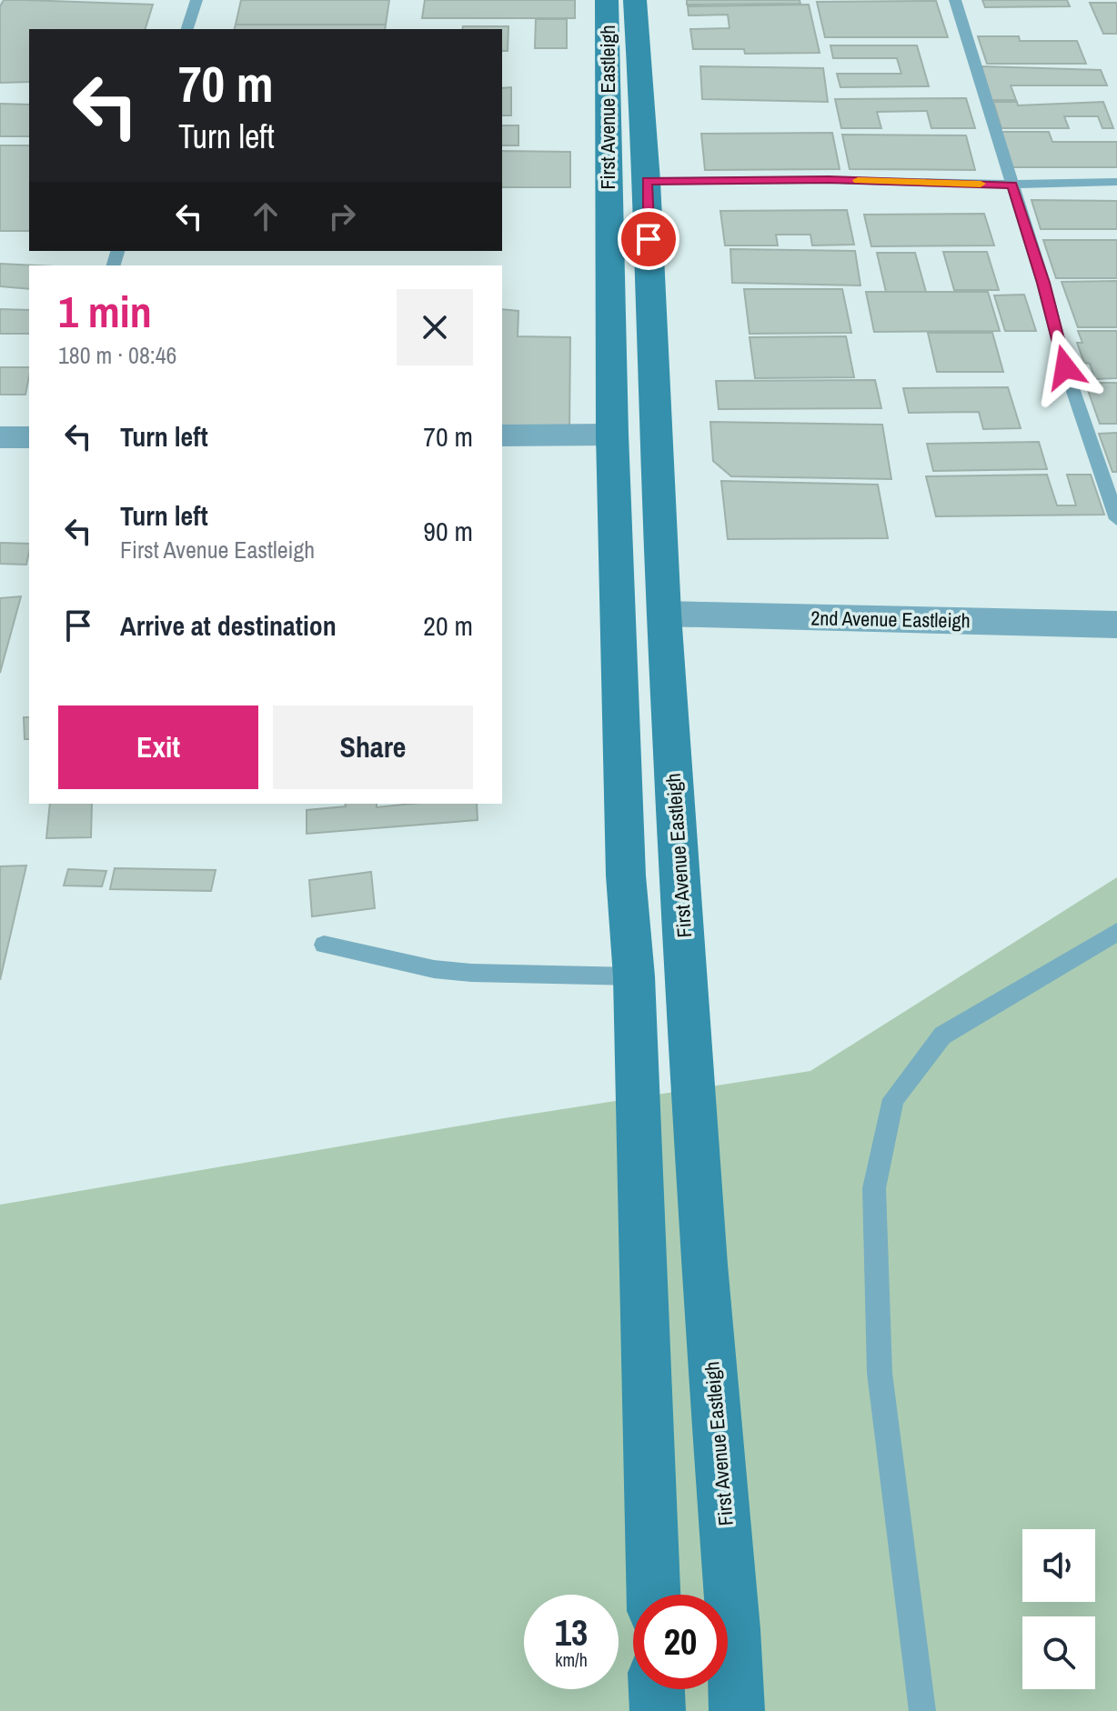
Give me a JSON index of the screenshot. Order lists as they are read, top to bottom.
{
  "streets": {
    "main road": ["First Avenue Eastleigh"],
    "street": ["2nd Avenue Eastleigh"]
  },
  "crossings": [
    ["First Avenue Eastleigh", "2nd Avenue Eastleigh"]
  ],
  "page": {
    "turn": ["70 m", "Turn left"],
    "heading": ["1 min", "180 m · 08:46"],
    "list": [
      {
        "name": "Turn left",
        "value": "70 m"
      },
      {
        "name": "Turn left",
        "note": "First Avenue Eastleigh",
        "value": "90 m"
      },
      {
        "name": "Arrive at destination",
        "value": "20 m"
      }
    ],
    "buttons": ["Exit", "Share"],
    "speed": "13 km/h",
    "limit": "20"
  }
}
